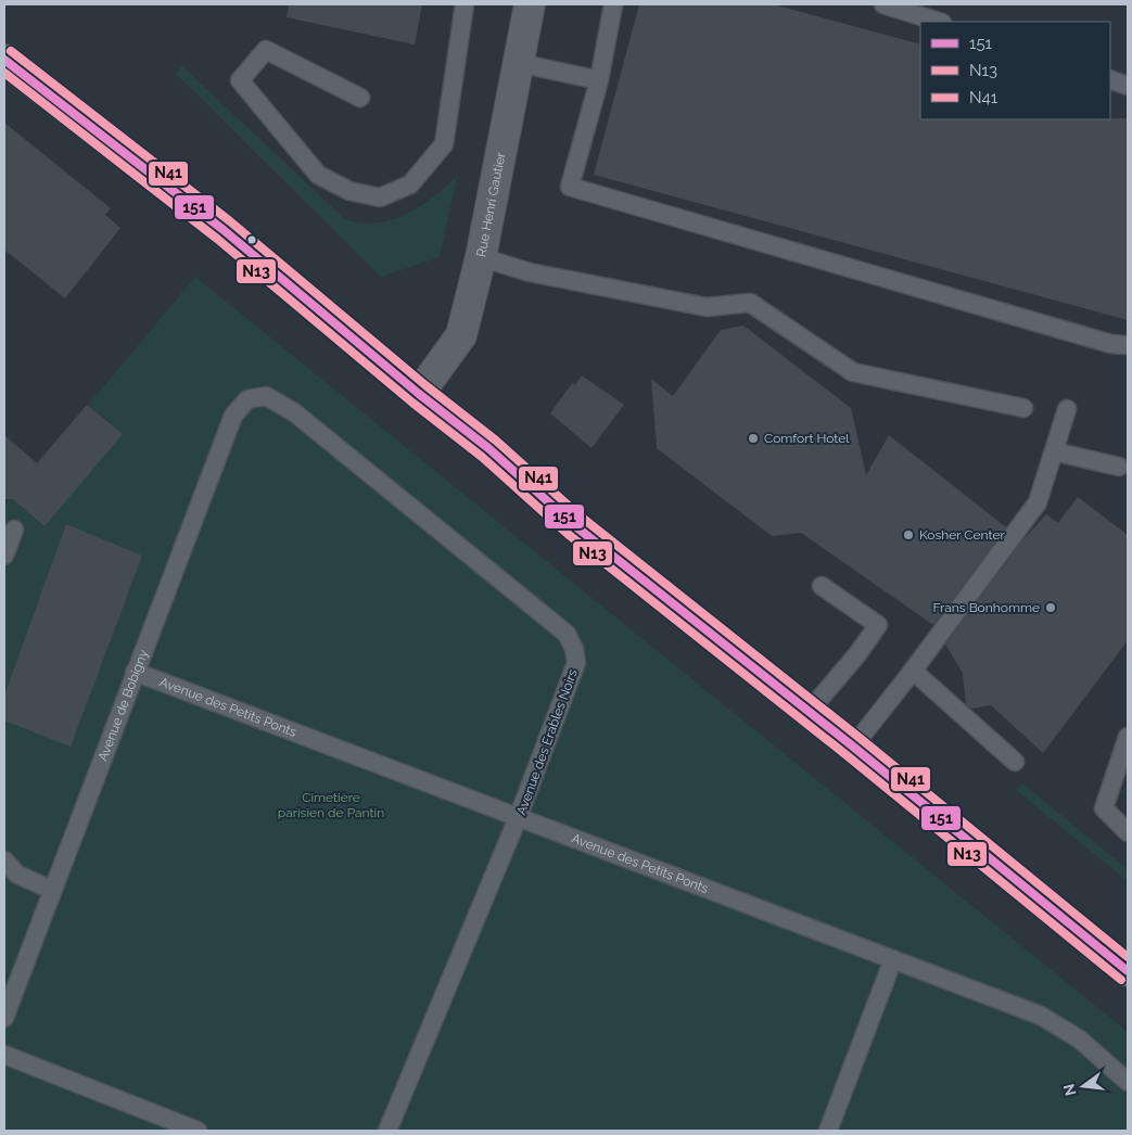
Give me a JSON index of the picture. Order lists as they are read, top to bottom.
{
  "streets": {
    "street": ["Rue Henri Gautier"],
    "lane": ["Avenue de Bobigny", "Avenue des Petits Ponts", "Avenue des Erables Noirs"]
  },
  "crossings": [
    ["Avenue de Bobigny", "Avenue des Petits Ponts"],
    ["Avenue de Bobigny", "Avenue des Erables Noirs"],
    ["Avenue des Petits Ponts", "Avenue des Erables Noirs"]
  ],
  "parks": ["Cimetière parisien de Pantin"],
  "places": ["Comfort Hotel", "Kosher Center", "Frans Bonhomme"],
  "lines": ["transit line N41", "transit line 151", "transit line N13"],
  "legend": ["151", "N13", "N41"],
  "north": "left"
}
